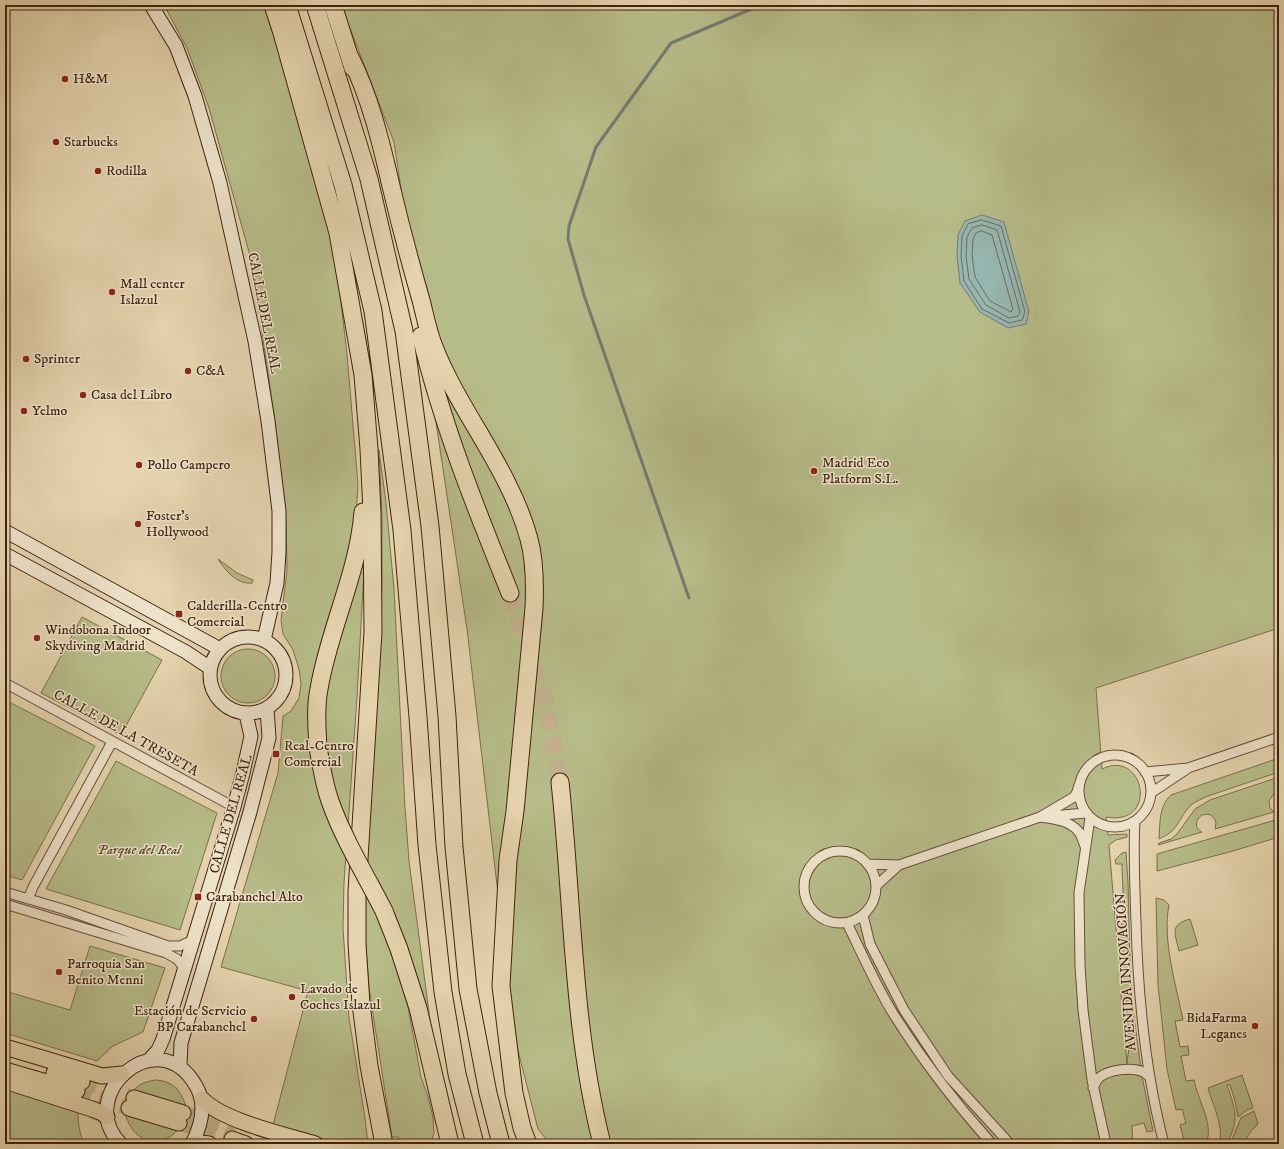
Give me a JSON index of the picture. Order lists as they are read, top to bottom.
{
  "streets": {
    "street": ["CALLE DEL REAL", "CALLE DE LA TRESETA", "AVENIDA INNOVACIÓN"]
  },
  "crossings": [
    ["CALLE DEL REAL", "CALLE DE LA TRESETA"]
  ],
  "parks": ["Parque del Real"],
  "places": {
    "other": [
      "H&M",
      "Starbucks",
      "Rodilla",
      "Mall center Islazul",
      "Sprinter",
      "C&A",
      "Casa del Libro",
      "Yelmo",
      "Pollo Campero",
      "Madrid Eco Platform S.L.",
      "Foster's Hollywood",
      "Windobona Indoor Skydiving Madrid",
      "Parroquia San Benito Menni",
      "Lavado de Coches Islazul",
      "Estación de Servicio BP Carabanchel",
      "BidaFarma Leganes"
    ],
    "transit": ["Calderilla-Centro Comercial", "Real-Centro Comercial", "Carabanchel Alto"]
  }
}
